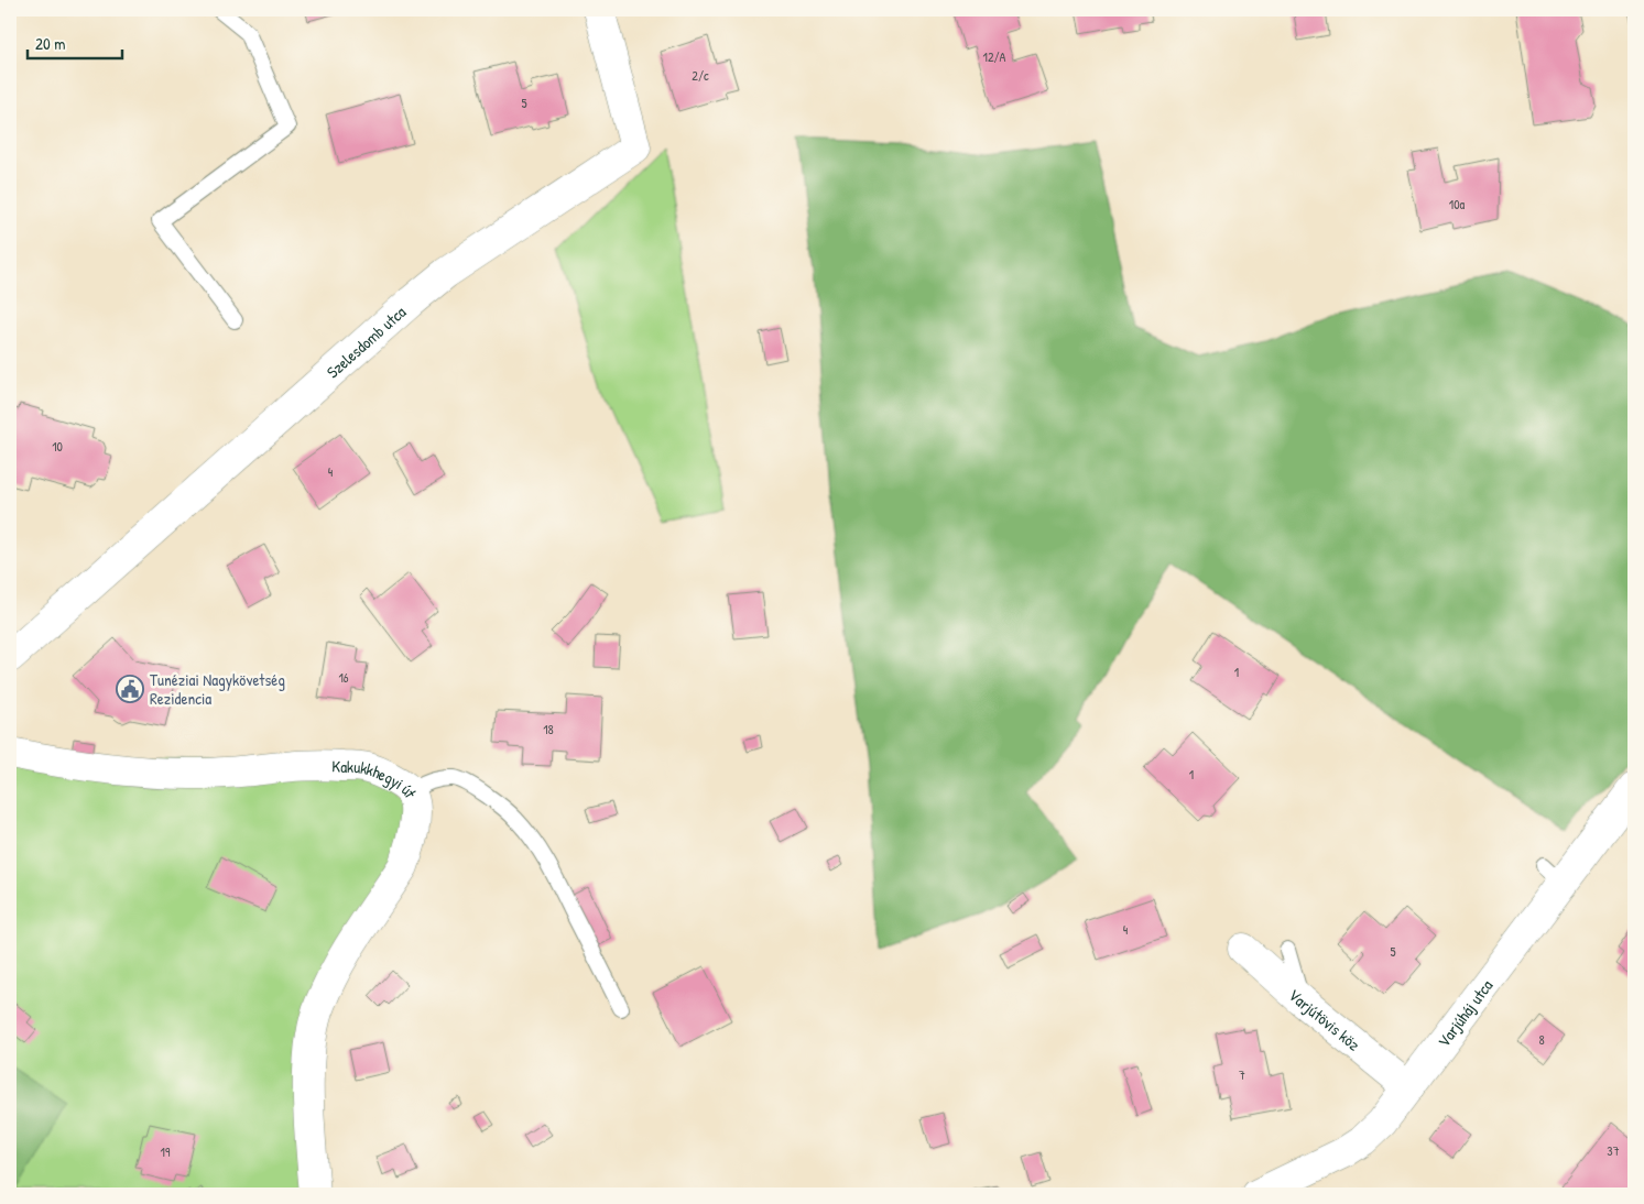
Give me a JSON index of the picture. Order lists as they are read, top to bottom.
{
  "streets": {
    "street": [
      "Szelesdomb utca",
      "Kakukkhegyi út",
      "Varjúháj utca",
      "Varjútövis köz"
    ]
  },
  "crossings": [
    ["Varjúháj utca", "Varjútövis köz"]
  ],
  "places": {
    "public building": ["Tunéziai Nagykövetség Rezidencia"]
  },
  "house_numbers": [
    "12/A",
    "2/c",
    "5",
    "10a",
    "10",
    "4",
    "1",
    "16",
    "18",
    "1",
    "4",
    "5",
    "8",
    "7",
    "37",
    "19"
  ],
  "scale_bar": "20 m"
}
